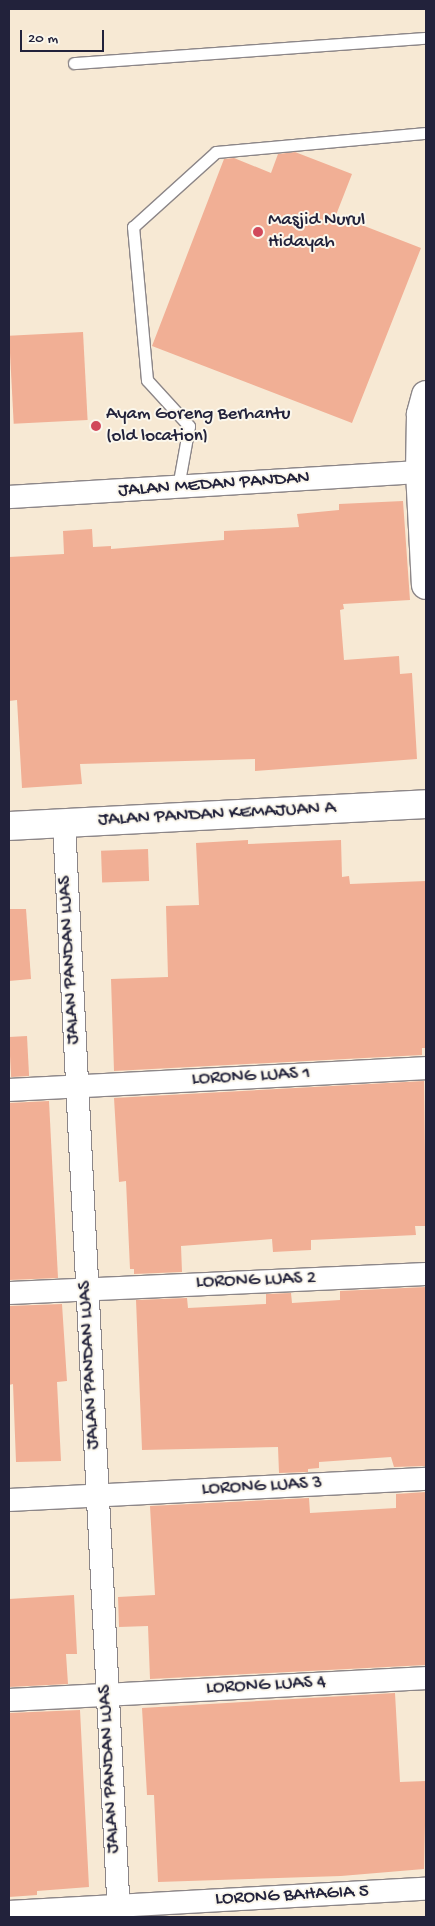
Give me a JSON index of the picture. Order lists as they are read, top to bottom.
{
  "streets": {
    "street": [
      "JALAN MEDAN PANDAN",
      "JALAN PANDAN KEMAJUAN A",
      "JALAN PANDAN LUAS",
      "LORONG LUAS 1",
      "LORONG LUAS 2",
      "LORONG LUAS 3",
      "LORONG LUAS 4",
      "LORONG BAHAGIA 5"
    ]
  },
  "crossings": [
    ["JALAN PANDAN KEMAJUAN A", "JALAN PANDAN LUAS"],
    ["JALAN PANDAN LUAS", "LORONG LUAS 1"],
    ["JALAN PANDAN LUAS", "LORONG LUAS 2"],
    ["JALAN PANDAN LUAS", "LORONG LUAS 3"],
    ["JALAN PANDAN LUAS", "LORONG LUAS 4"],
    ["JALAN PANDAN LUAS", "LORONG BAHAGIA 5"]
  ],
  "places": ["Masjid Nurul Hidayah", "Ayam Goreng Berhantu (old location)"],
  "scale_bar": "20 m"
}
